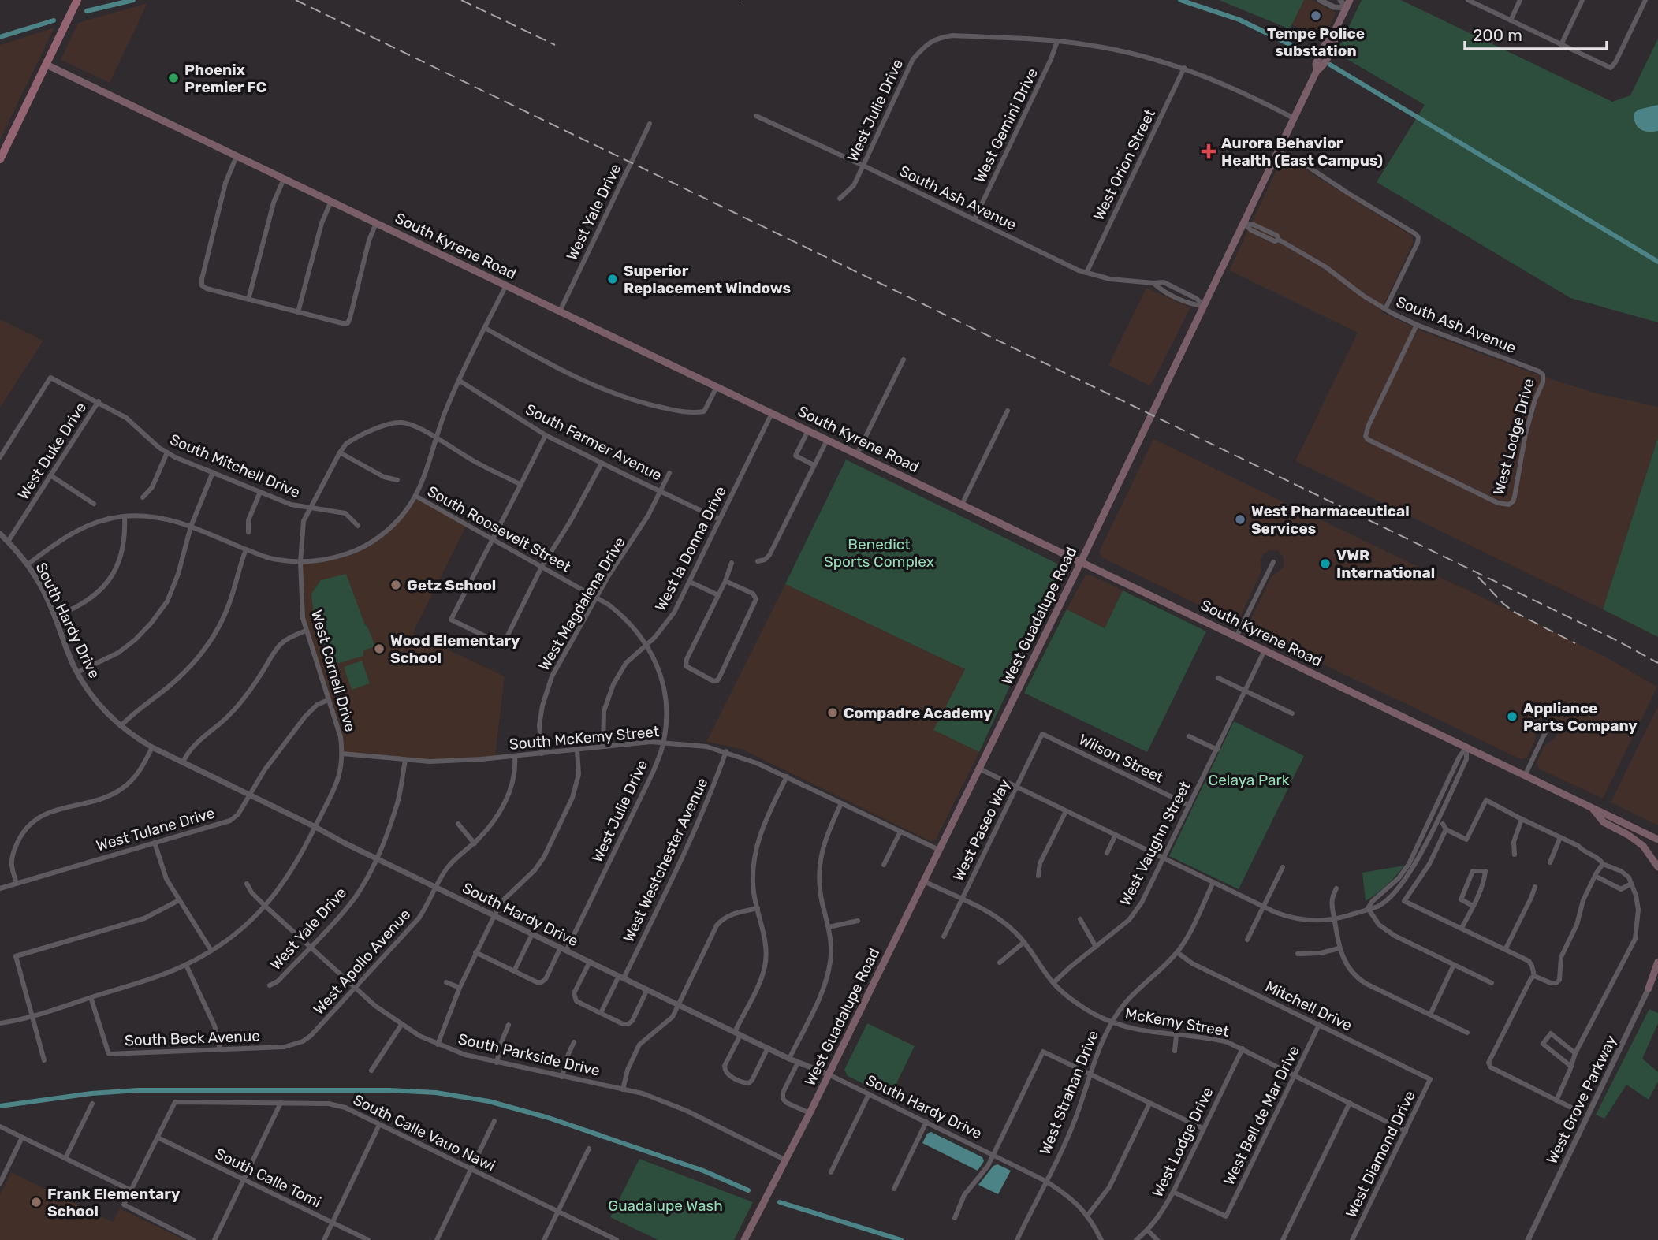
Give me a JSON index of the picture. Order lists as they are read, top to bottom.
{
  "streets": {
    "main road": ["South Kyrene Road", "West Guadalupe Road"],
    "street": [
      "West Julie Drive",
      "West Gemini Drive",
      "West Orion Street",
      "South Ash Avenue",
      "West Yale Drive",
      "West Lodge Drive",
      "South Farmer Avenue",
      "West Duke Drive",
      "South Mitchell Drive",
      "South Roosevelt Street",
      "West la Donna Drive",
      "West Magdalena Drive",
      "South Hardy Drive",
      "West Cornell Drive",
      "South McKemy Street",
      "Wilson Street",
      "West Tulane Drive",
      "West Paseo Way",
      "West Vaughn Street",
      "West Westchester Avenue",
      "West Apollo Avenue",
      "Mitchell Drive",
      "McKemy Street",
      "South Beck Avenue",
      "South Parkside Drive",
      "West Strahan Drive",
      "West Grove Parkway",
      "West Bell de Mar Drive",
      "South Calle Vauo Nawi",
      "West Diamond Drive",
      "South Calle Tomi"
    ]
  },
  "crossings": [
    ["West Julie Drive", "West Gemini Drive"],
    ["West Julie Drive", "South Ash Avenue"],
    ["West Julie Drive", "South Roosevelt Street"],
    ["West Julie Drive", "West la Donna Drive"],
    ["West Julie Drive", "South Hardy Drive"],
    ["West Julie Drive", "South McKemy Street"],
    ["West Gemini Drive", "South Ash Avenue"],
    ["West Orion Street", "South Ash Avenue"],
    ["South Ash Avenue", "West Lodge Drive"],
    ["South Ash Avenue", "West Guadalupe Road"],
    ["West Yale Drive", "South Kyrene Road"],
    ["West Yale Drive", "South Hardy Drive"],
    ["West Yale Drive", "South McKemy Street"],
    ["West Yale Drive", "South Parkside Drive"],
    ["South Kyrene Road", "West la Donna Drive"],
    ["South Kyrene Road", "West Guadalupe Road"],
    ["South Kyrene Road", "West Vaughn Street"],
    ["West Lodge Drive", "McKemy Street"],
    ["West Lodge Drive", "West Bell de Mar Drive"],
    ["South Farmer Avenue", "West la Donna Drive"],
    ["South Farmer Avenue", "West Magdalena Drive"],
    ["West Duke Drive", "South Mitchell Drive"],
    ["West Duke Drive", "South Hardy Drive"],
    ["South Mitchell Drive", "West Cornell Drive"],
    ["South Roosevelt Street", "West la Donna Drive"],
    ["South Roosevelt Street", "West Magdalena Drive"],
    ["West la Donna Drive", "South McKemy Street"],
    ["West Magdalena Drive", "South McKemy Street"],
    ["West Guadalupe Road", "South Hardy Drive"],
    ["West Guadalupe Road", "South McKemy Street"],
    ["West Guadalupe Road", "McKemy Street"],
    ["West Guadalupe Road", "South Parkside Drive"],
    ["South Hardy Drive", "West Cornell Drive"],
    ["South Hardy Drive", "West Tulane Drive"],
    ["South Hardy Drive", "West Westchester Avenue"],
    ["South Hardy Drive", "West Apollo Avenue"],
    ["South Hardy Drive", "West Strahan Drive"],
    ["West Cornell Drive", "South McKemy Street"],
    ["West Cornell Drive", "West Tulane Drive"],
    ["West Cornell Drive", "South Beck Avenue"],
    ["West Cornell Drive", "South Parkside Drive"],
    ["South McKemy Street", "West Westchester Avenue"],
    ["South McKemy Street", "West Apollo Avenue"],
    ["Wilson Street", "West Paseo Way"],
    ["Wilson Street", "West Vaughn Street"],
    ["West Paseo Way", "McKemy Street"],
    ["West Vaughn Street", "McKemy Street"],
    ["West Apollo Avenue", "South Beck Avenue"],
    ["West Apollo Avenue", "South Parkside Drive"],
    ["Mitchell Drive", "West Strahan Drive"],
    ["Mitchell Drive", "West Bell de Mar Drive"],
    ["Mitchell Drive", "West Diamond Drive"],
    ["McKemy Street", "West Strahan Drive"],
    ["McKemy Street", "West Bell de Mar Drive"],
    ["McKemy Street", "West Diamond Drive"],
    ["South Calle Vauo Nawi", "South Calle Tomi"]
  ],
  "parks": ["Benedict Sports Complex", "Celaya Park", "Guadalupe Wash"],
  "places": {
    "other": [
      "Tempe Police substation",
      "Phoenix Premier FC",
      "Superior Replacement Windows",
      "West Pharmaceutical Services",
      "VWR International",
      "Getz School",
      "Wood Elementary School",
      "Compadre Academy",
      "Appliance Parts Company",
      "Frank Elementary School"
    ],
    "health": ["Aurora Behavior Health (East Campus)"]
  },
  "scale_bar": "200 m"
}
